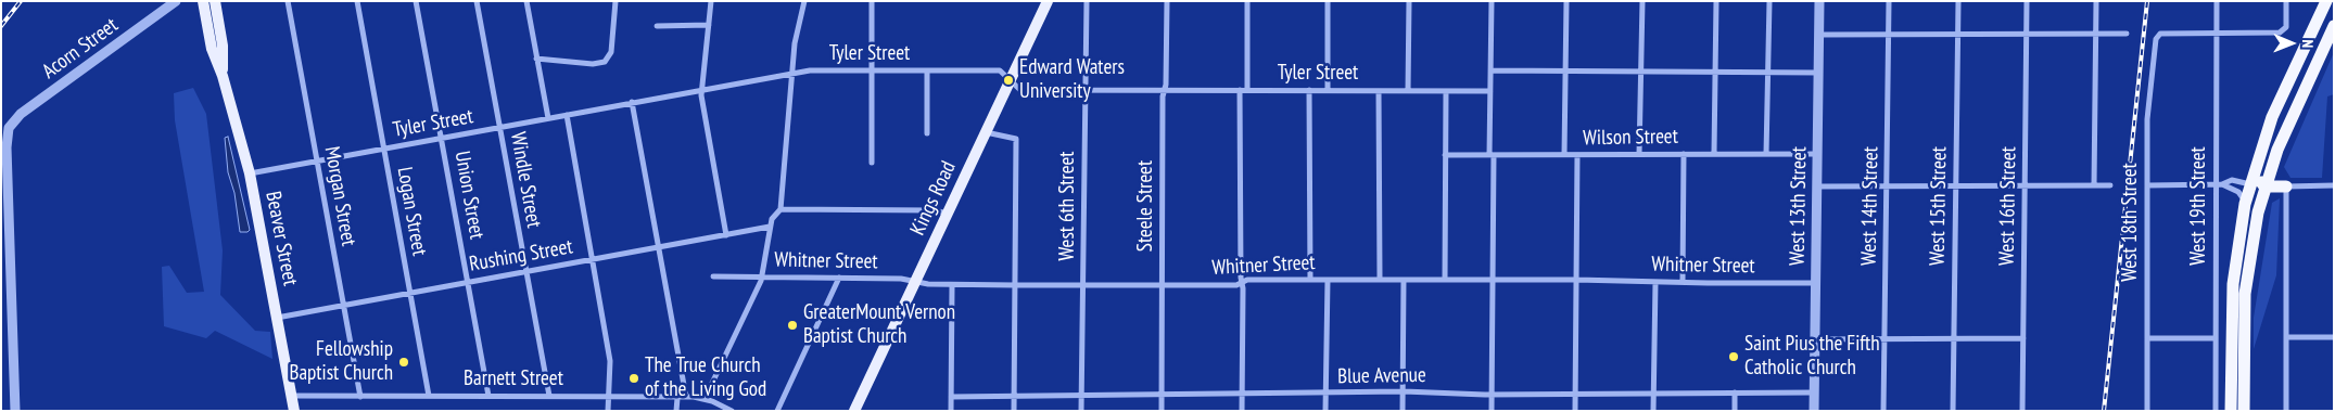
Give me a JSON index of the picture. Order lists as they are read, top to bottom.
{
  "streets": {
    "main road": ["Kings Road", "Beaver Street"],
    "street": [
      "Acorn Street",
      "Tyler Street",
      "Wilson Street",
      "Windle Street",
      "Union Street",
      "Morgan Street",
      "West 6th Street",
      "Steele Street",
      "West 13th Street",
      "West 14th Street",
      "West 15th Street",
      "West 16th Street",
      "West 19th Street",
      "Logan Street",
      "West 18th Street",
      "Rushing Street",
      "Whitner Street",
      "Blue Avenue",
      "Barnett Street"
    ]
  },
  "crossings": [
    ["Tyler Street", "Windle Street"],
    ["Tyler Street", "Union Street"],
    ["Tyler Street", "Morgan Street"],
    ["Tyler Street", "Kings Road"],
    ["Tyler Street", "West 6th Street"],
    ["Tyler Street", "Steele Street"],
    ["Tyler Street", "Logan Street"],
    ["Tyler Street", "Beaver Street"],
    ["Wilson Street", "West 13th Street"],
    ["Windle Street", "Rushing Street"],
    ["Windle Street", "Barnett Street"],
    ["Union Street", "Rushing Street"],
    ["Union Street", "Barnett Street"],
    ["Morgan Street", "Rushing Street"],
    ["Morgan Street", "Barnett Street"],
    ["Kings Road", "Whitner Street"],
    ["West 6th Street", "Whitner Street"],
    ["West 6th Street", "Blue Avenue"],
    ["Steele Street", "Whitner Street"],
    ["Steele Street", "Blue Avenue"],
    ["West 13th Street", "Whitner Street"],
    ["West 13th Street", "Blue Avenue"],
    ["West 19th Street", "West 18th Street"],
    ["Logan Street", "Rushing Street"],
    ["Logan Street", "Barnett Street"],
    ["Beaver Street", "Rushing Street"],
    ["Beaver Street", "Barnett Street"]
  ],
  "places": [
    "Edward Waters University",
    "GreaterMount Vernon Baptist Church",
    "Saint Pius the Fifth Catholic Church",
    "Fellowship Baptist Church",
    "The True Church of the Living God"
  ],
  "north": "right"
}
